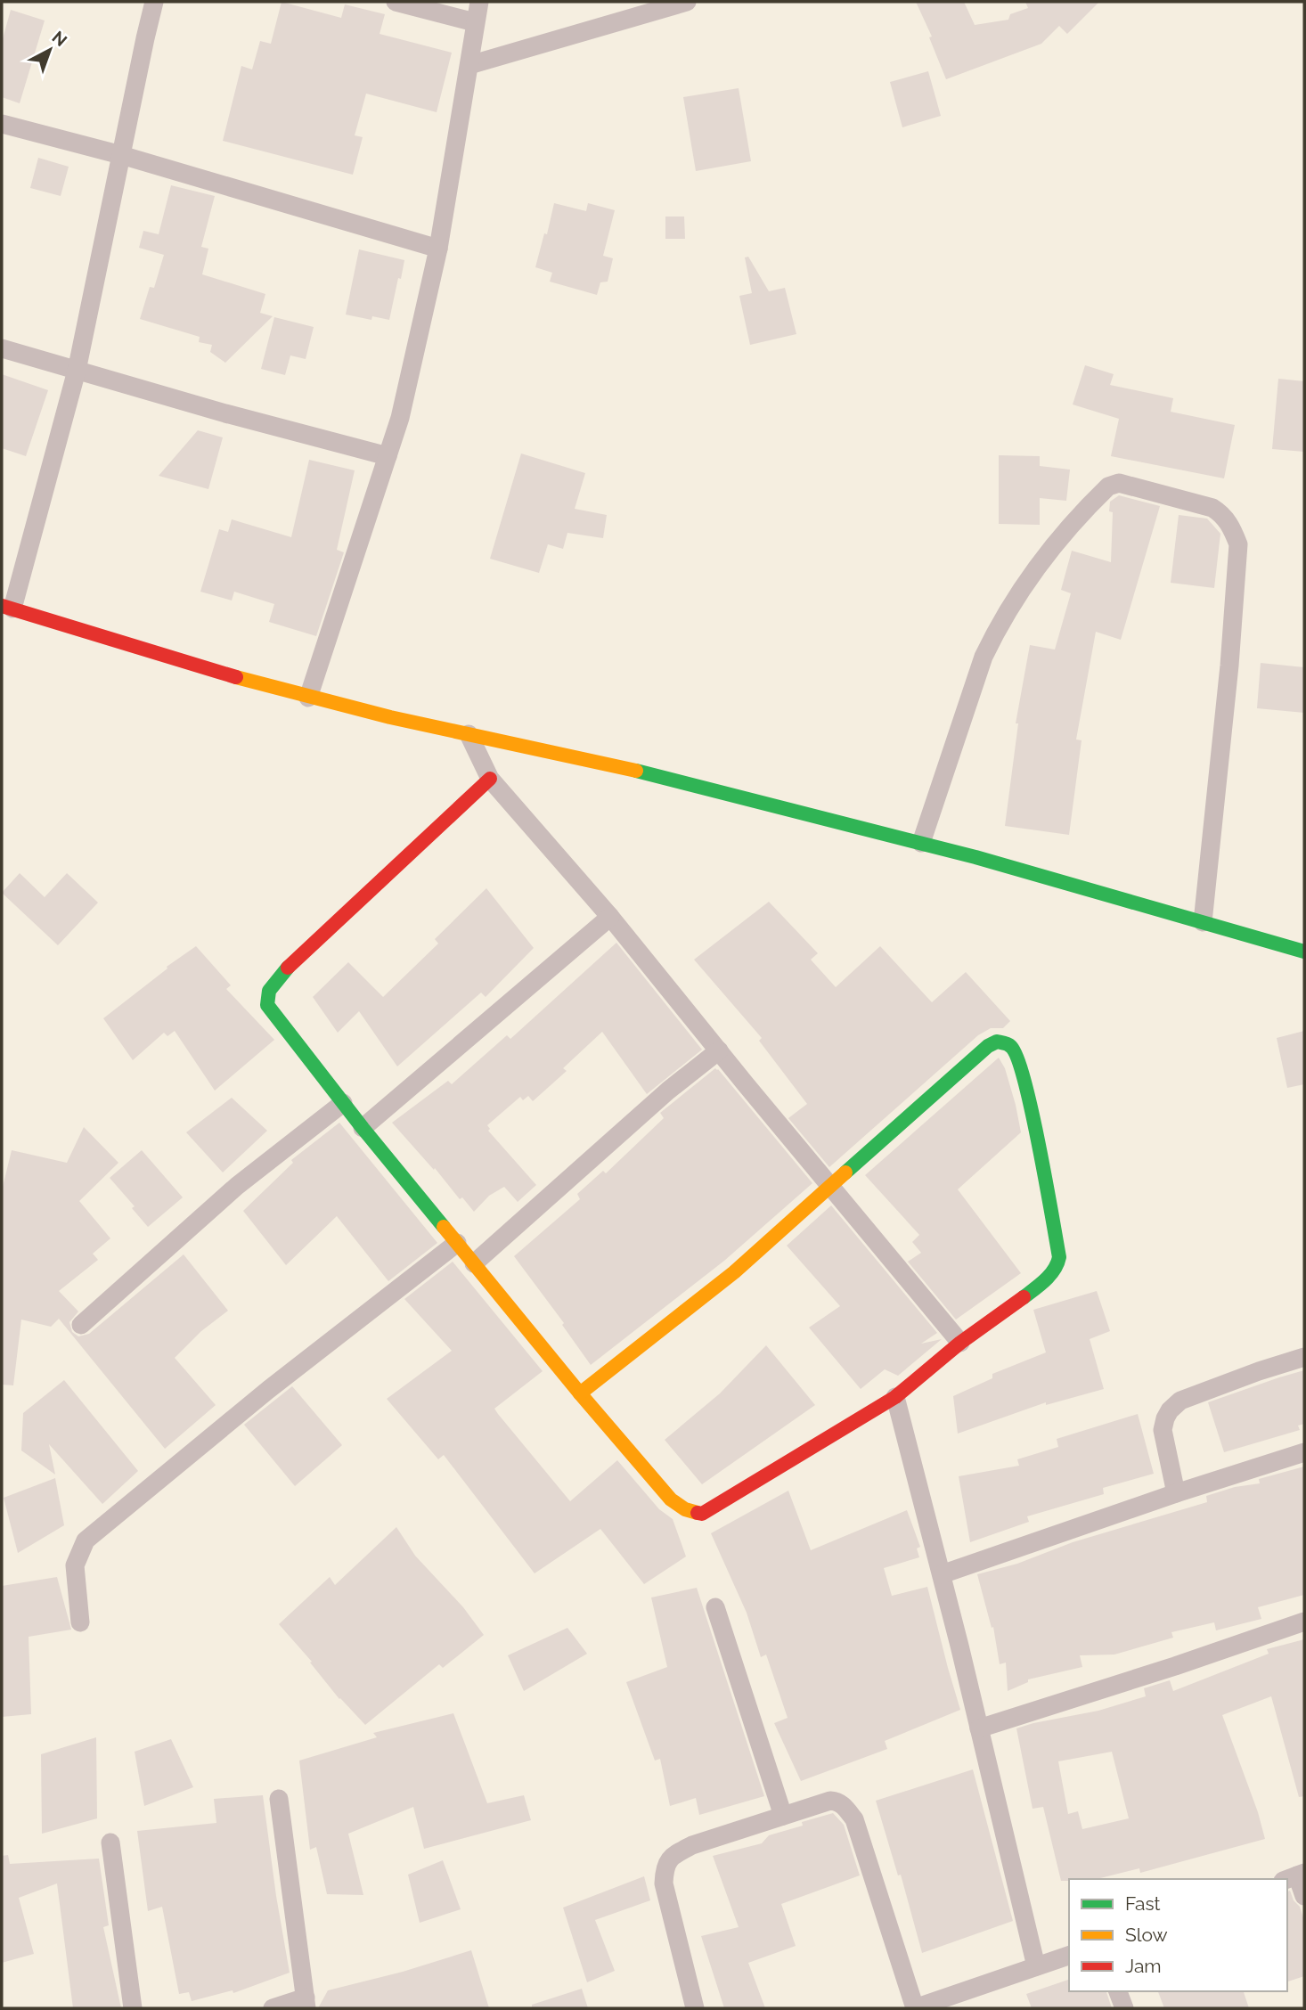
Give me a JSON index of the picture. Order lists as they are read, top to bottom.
{
  "legend": ["Fast", "Slow", "Jam"],
  "north": "top right"
}
